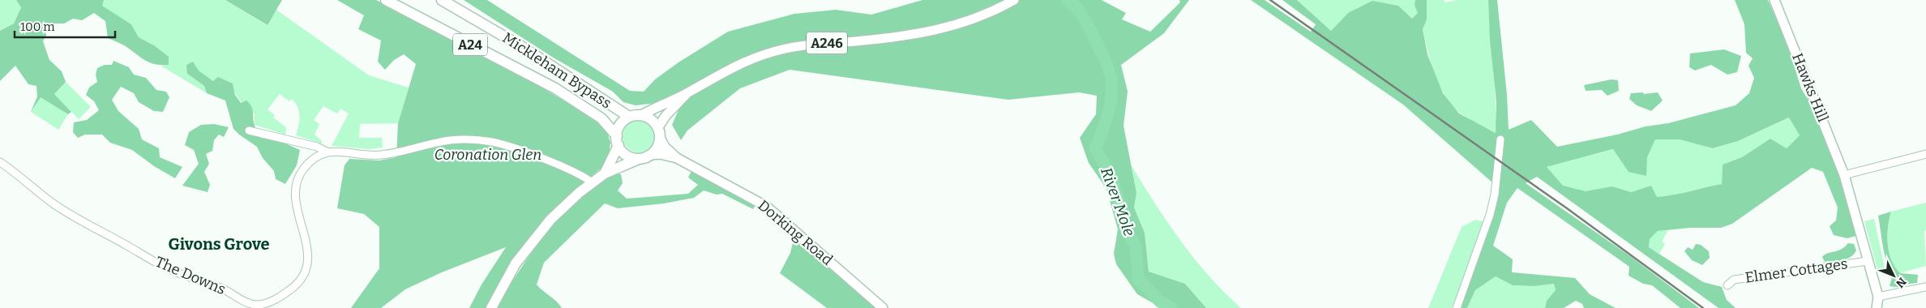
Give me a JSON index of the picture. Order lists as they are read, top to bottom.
{
  "streets": {
    "highway": ["A24", "Mickleham Bypass"],
    "main road": ["A246", "Hawks Hill", "Dorking Road"],
    "street": ["Elmer Cottages", "The Downs"]
  },
  "crossings": [
    ["A246", "Mickleham Bypass"],
    ["A246", "Dorking Road"],
    ["Mickleham Bypass", "Dorking Road"],
    ["Hawks Hill", "Elmer Cottages"]
  ],
  "districts": ["Givons Grove"],
  "water": ["River Mole"],
  "parks": ["Coronation Glen"],
  "scale_bar": "100 m",
  "north": "bottom right"
}
